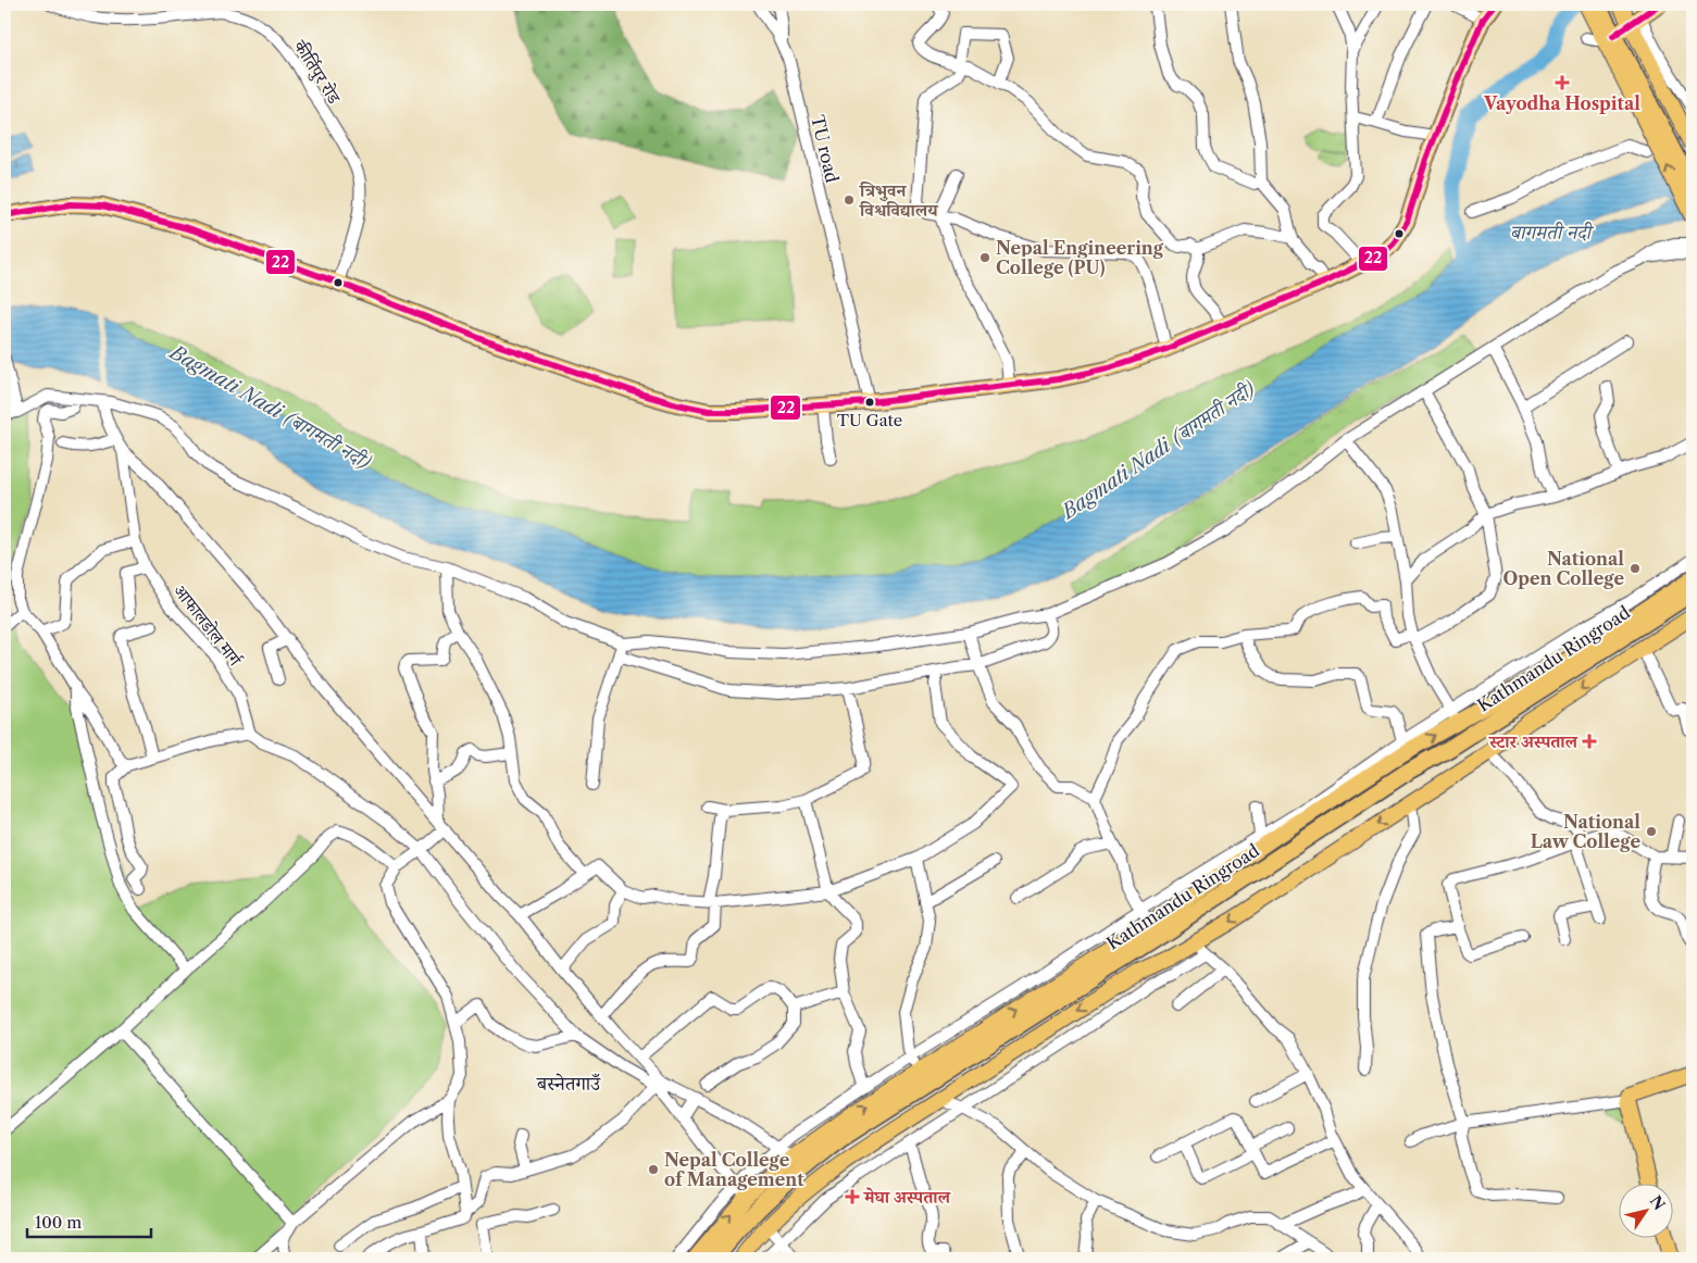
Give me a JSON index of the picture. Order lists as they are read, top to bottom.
{
  "streets": {
    "highway": ["Kathmandu Ringroad"],
    "street": ["कीर्तिपुर रोड", "TU road", "आफालडोल मार्ग"]
  },
  "districts": ["बस्नेतगाउँ"],
  "water": ["बागमती नदी", "Bagmati Nadi (बागमती नदी)"],
  "places": {
    "health": ["Vayodha Hospital", "स्टार अस्पताल", "मेघा अस्पताल"],
    "other": [
      "त्रिभुवन विश्वविद्यालय",
      "Nepal Engineering College (PU)",
      "TU Gate",
      "National Open College",
      "National Law College",
      "Nepal College of Management"
    ]
  },
  "lines": ["transit line 22"],
  "scale_bar": "100 m",
  "north": "top right"
}
